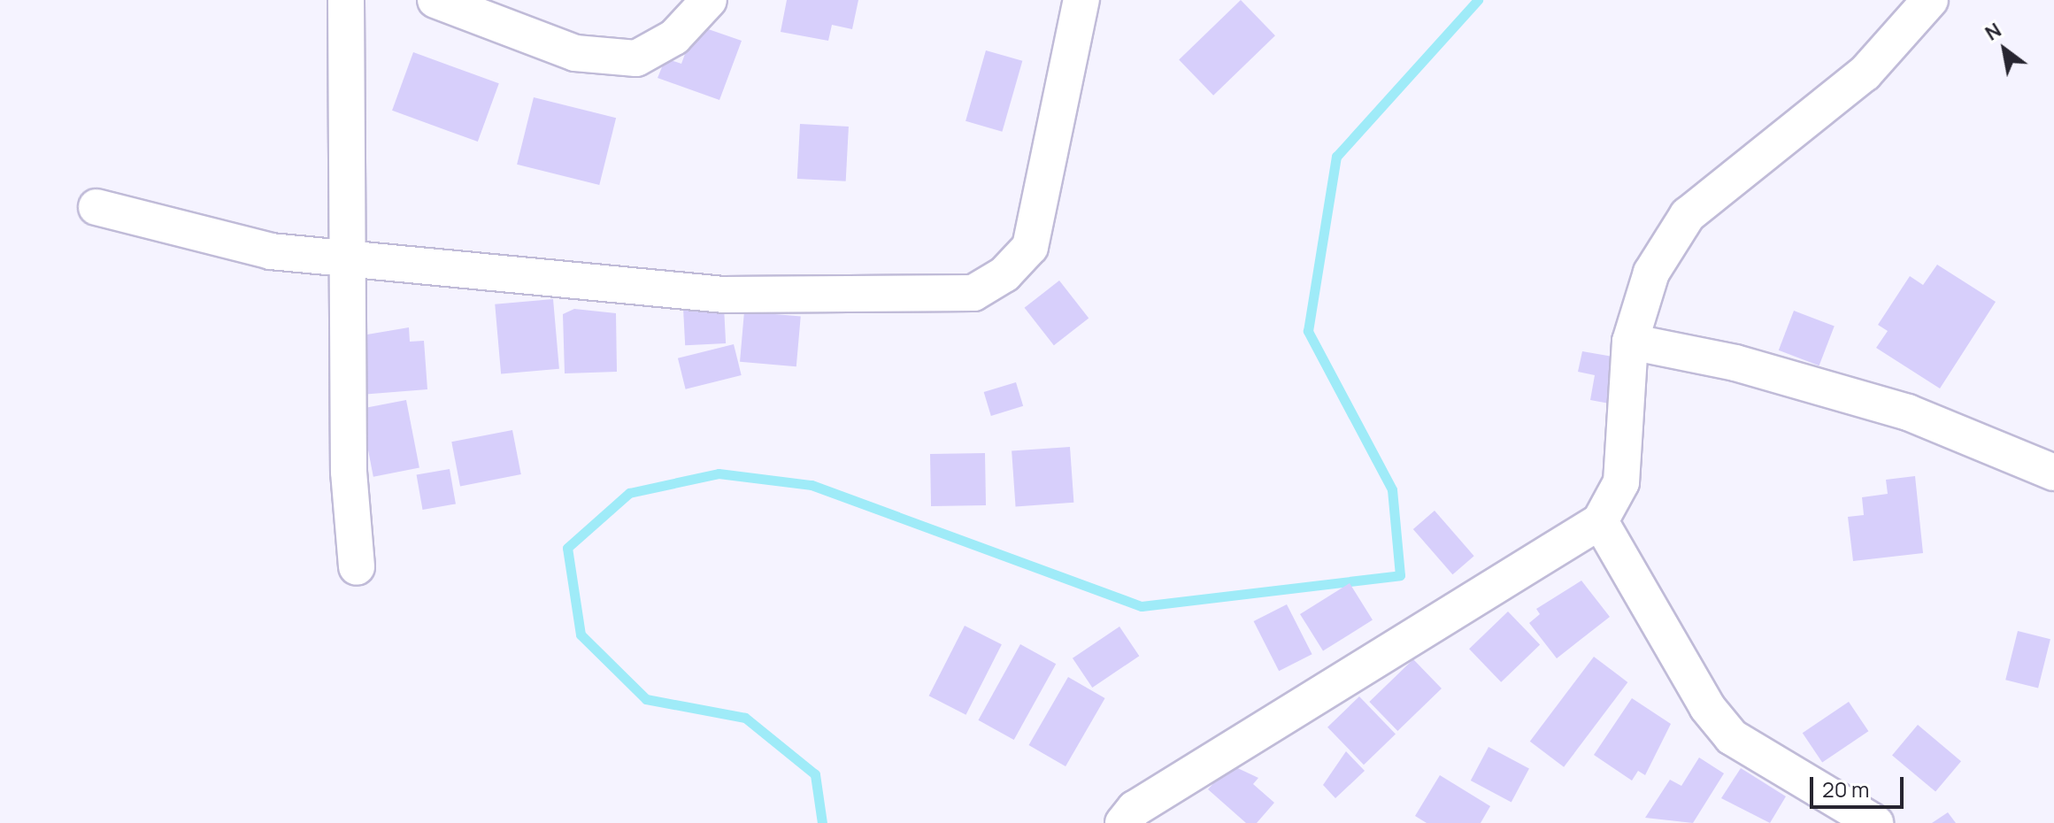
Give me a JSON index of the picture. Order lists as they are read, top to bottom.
{
  "scale_bar": "20 m",
  "north": "top left"
}
